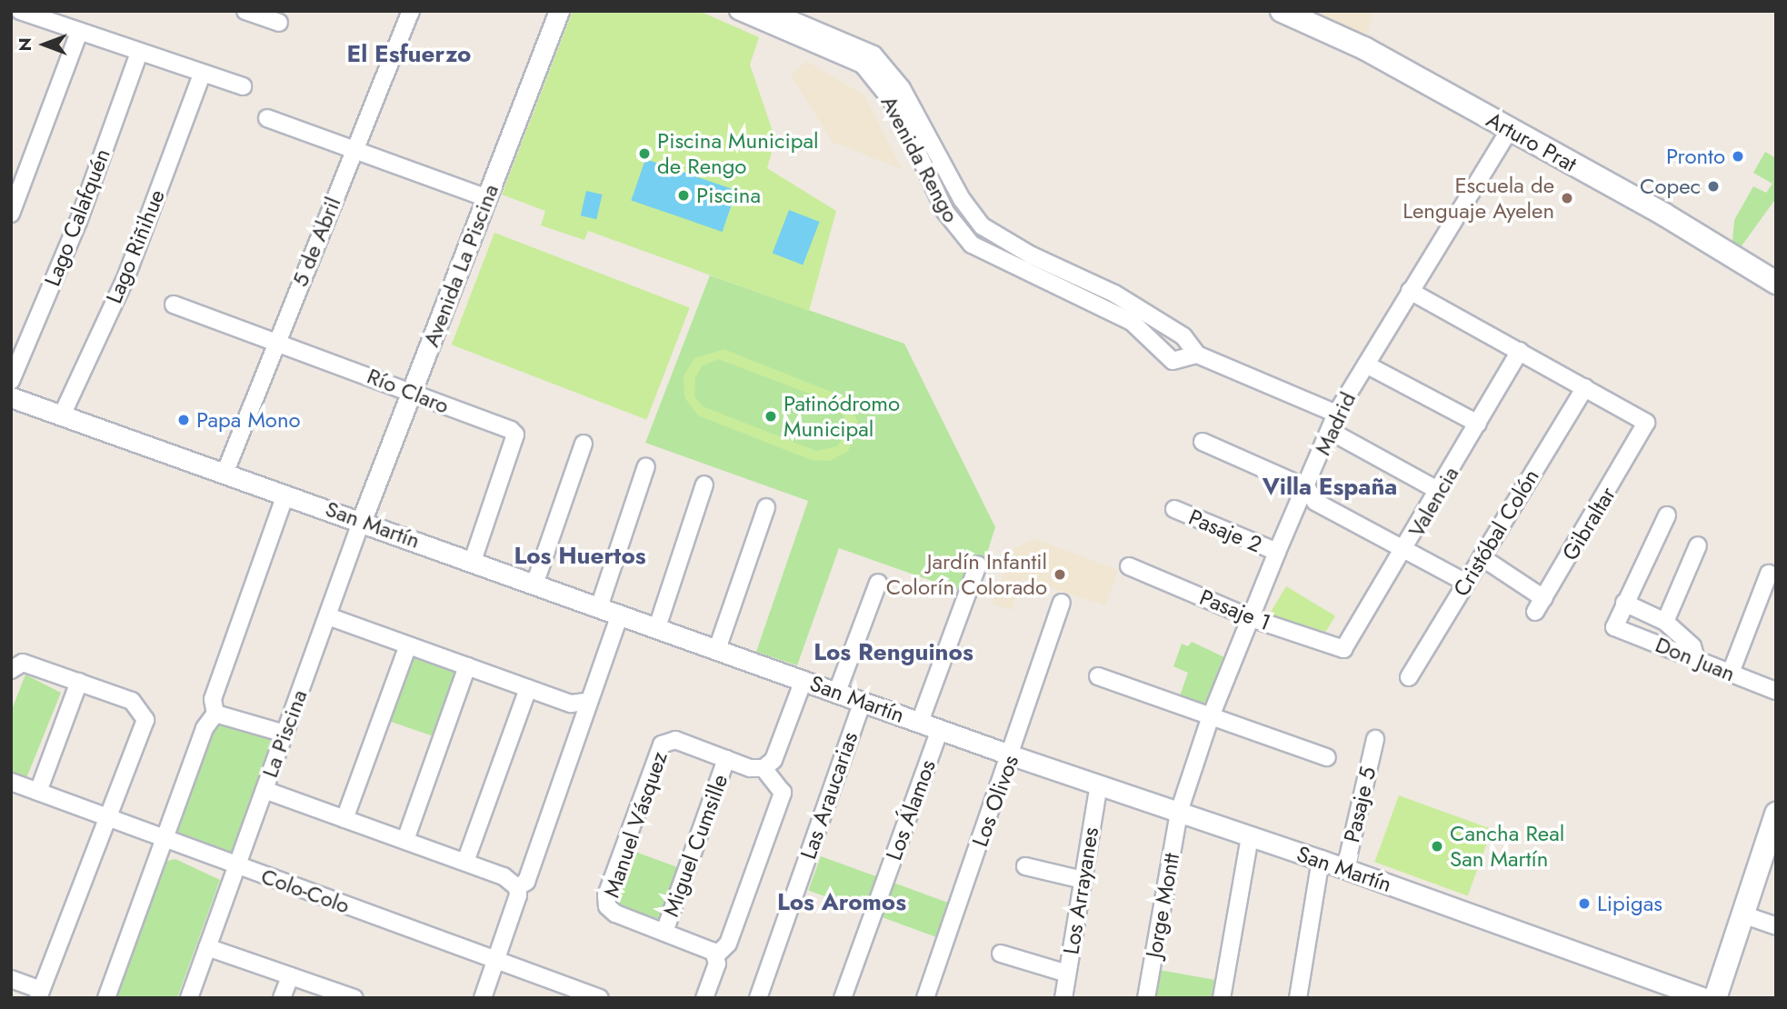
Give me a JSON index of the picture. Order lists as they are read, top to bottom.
{
  "streets": {
    "main road": ["Arturo Prat"],
    "street": [
      "Avenida Rengo",
      "Lago Calafquén",
      "5 de Abril",
      "Lago Riñihue",
      "Avenida La Piscina",
      "Río Claro",
      "Madrid",
      "Valencia",
      "Gibraltar",
      "San Martín",
      "Pasaje 2",
      "Cristóbal Colón",
      "Pasaje 1",
      "Don Juan",
      "La Piscina",
      "Las Araucarias",
      "Los Olivos",
      "Pasaje 5",
      "Los Álamos",
      "Manuel Vásquez",
      "Miguel Cumsille",
      "Colo-Colo",
      "Los Arrayanes",
      "Jorge Montt"
    ]
  },
  "crossings": [
    ["Arturo Prat", "Madrid"],
    ["Avenida Rengo", "Madrid"],
    ["5 de Abril", "Río Claro"],
    ["5 de Abril", "San Martín"],
    ["Lago Riñihue", "San Martín"],
    ["Avenida La Piscina", "Río Claro"],
    ["Avenida La Piscina", "San Martín"],
    ["Avenida La Piscina", "La Piscina"],
    ["Río Claro", "San Martín"],
    ["Madrid", "San Martín"],
    ["Madrid", "Pasaje 2"],
    ["Madrid", "Pasaje 1"],
    ["Madrid", "Jorge Montt"],
    ["Valencia", "Pasaje 1"],
    ["Gibraltar", "Cristóbal Colón"],
    ["San Martín", "La Piscina"],
    ["San Martín", "Las Araucarias"],
    ["San Martín", "Los Olivos"],
    ["San Martín", "Pasaje 5"],
    ["San Martín", "Los Álamos"],
    ["San Martín", "Los Arrayanes"],
    ["San Martín", "Jorge Montt"],
    ["La Piscina", "Colo-Colo"],
    ["Manuel Vásquez", "Miguel Cumsille"]
  ],
  "districts": [
    "El Esfuerzo",
    "Villa España",
    "Los Huertos",
    "Los Renguinos",
    "Los Aromos"
  ],
  "places": [
    "Piscina Municipal de Rengo",
    "Pronto",
    "Copec",
    "Piscina",
    "Escuela de Lenguaje Ayelen",
    "Patinódromo Municipal",
    "Papa Mono",
    "Jardín Infantil Colorín Colorado",
    "Cancha Real San Martín",
    "Lipigas"
  ],
  "north": "left"
}
